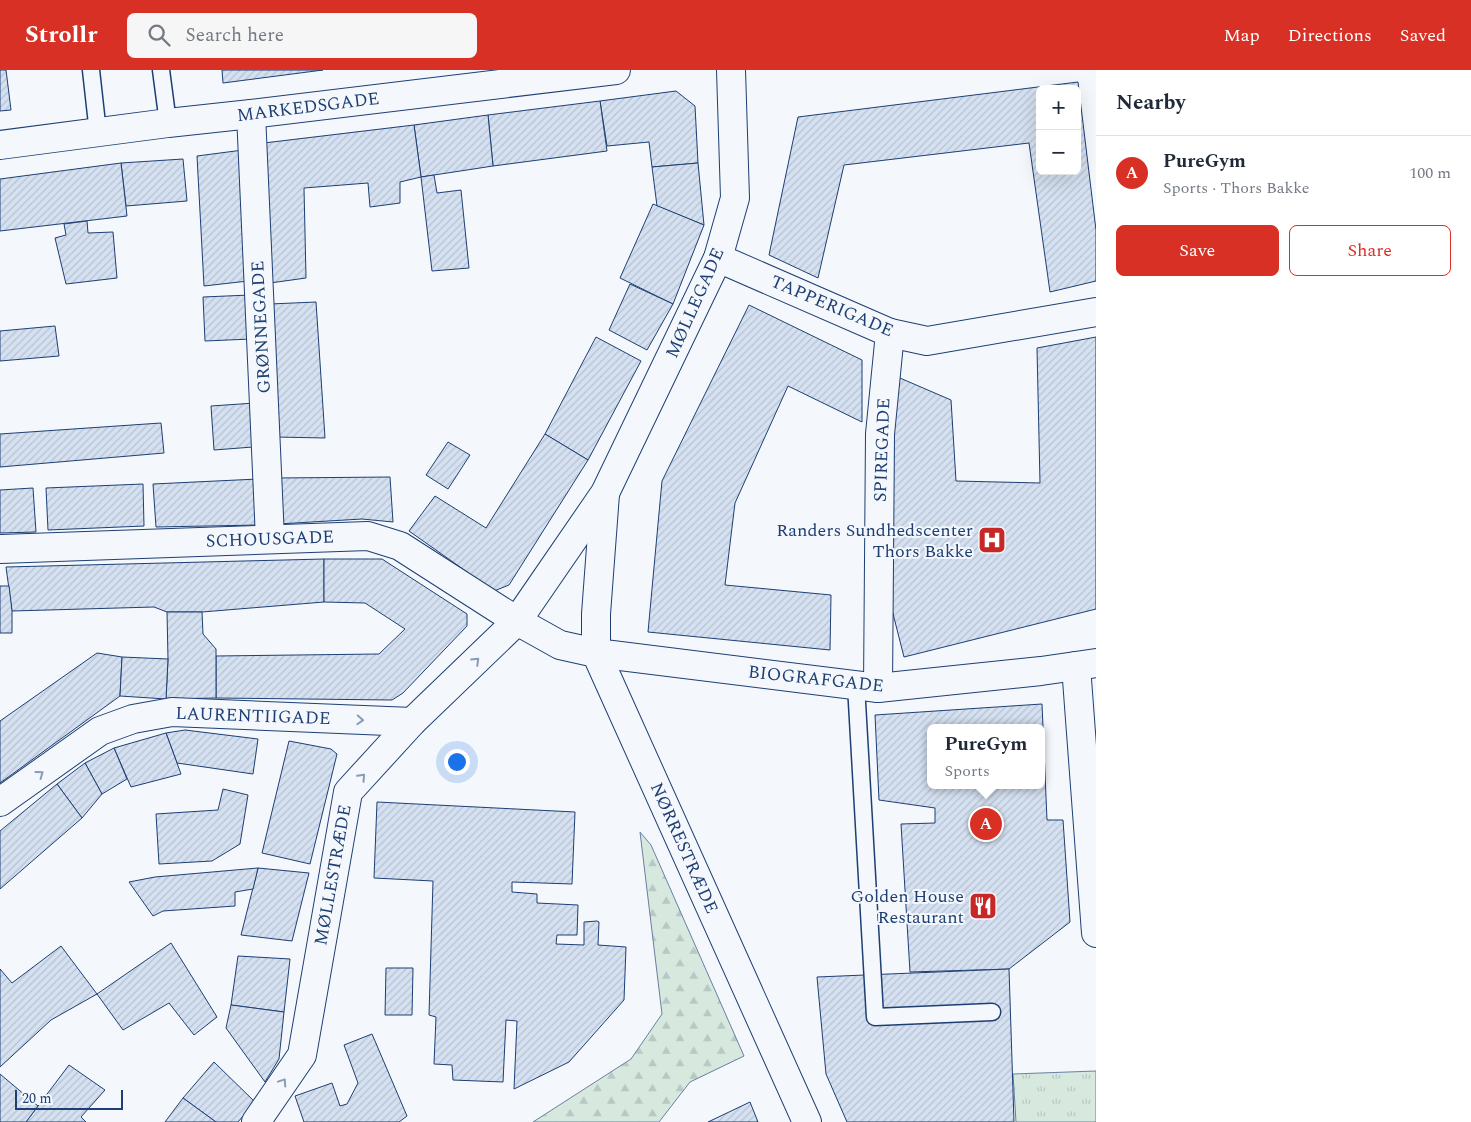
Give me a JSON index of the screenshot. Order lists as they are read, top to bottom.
{
  "streets": {
    "street": [
      "MARKEDSGADE",
      "MØLLEGADE",
      "TAPPERIGADE",
      "GRØNNEGADE",
      "SPIREGADE",
      "SCHOUSGADE",
      "BIOGRAFGADE",
      "LAURENTIIGADE",
      "NØRRESTRÆDE",
      "MØLLESTRÆDE"
    ]
  },
  "crossings": [
    ["MARKEDSGADE", "GRØNNEGADE"],
    ["MØLLEGADE", "TAPPERIGADE"],
    ["MØLLEGADE", "SCHOUSGADE"],
    ["MØLLEGADE", "BIOGRAFGADE"],
    ["MØLLEGADE", "NØRRESTRÆDE"],
    ["MØLLEGADE", "MØLLESTRÆDE"],
    ["TAPPERIGADE", "SPIREGADE"],
    ["GRØNNEGADE", "SCHOUSGADE"],
    ["SPIREGADE", "BIOGRAFGADE"],
    ["SCHOUSGADE", "MØLLESTRÆDE"],
    ["BIOGRAFGADE", "NØRRESTRÆDE"],
    ["LAURENTIIGADE", "MØLLESTRÆDE"]
  ],
  "one_way": ["LAURENTIIGADE", "MØLLESTRÆDE"],
  "places": {
    "hospital": ["Randers Sundhedscenter Thors Bakke"],
    "restaurant": ["Golden House Restaurant"]
  },
  "scale_bar": "20 m",
  "page": {
    "header": "Strollr",
    "search": "Search here",
    "nav": ["Map", "Directions", "Saved"],
    "heading": "Nearby",
    "map_buttons": ["+", "−"],
    "list": [
      {
        "mark": "A",
        "name": "PureGym",
        "note": "Sports · Thors Bakke",
        "value": "100 m"
      }
    ],
    "buttons": ["Save", "Share"],
    "popup": ["PureGym", "Sports"],
    "pins": "A",
    "scale": "20 m"
  }
}
